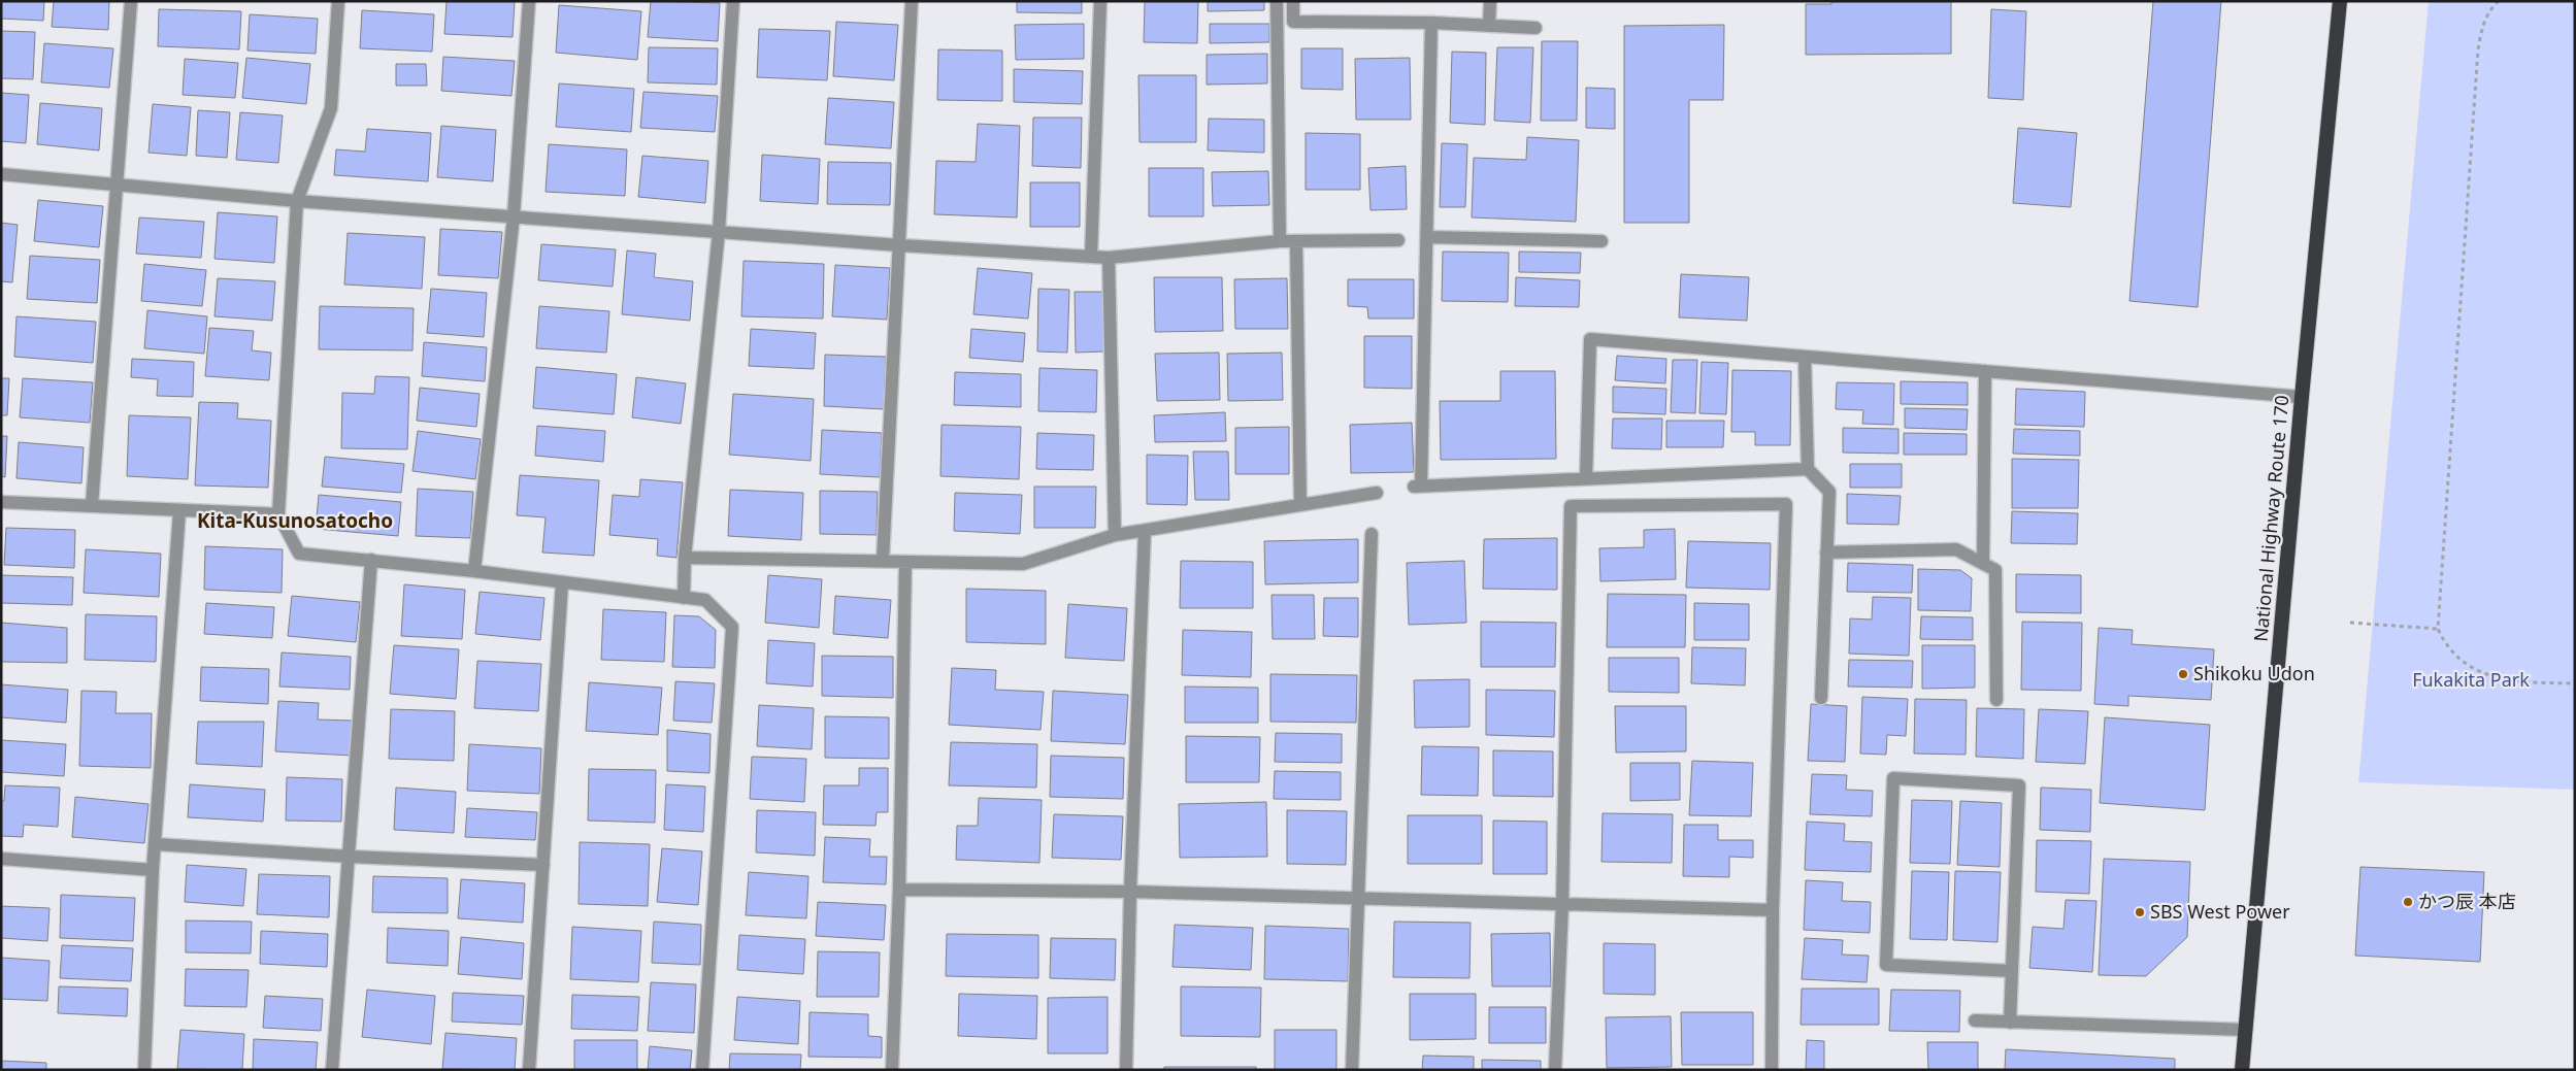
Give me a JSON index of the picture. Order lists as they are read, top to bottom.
{
  "streets": {
    "highway": ["National Highway Route 170"]
  },
  "districts": ["Kita-Kusunosatocho"],
  "parks": ["Fukakita Park"],
  "places": ["Shikoku Udon", "かつ辰 本店", "SBS West Power"]
}
